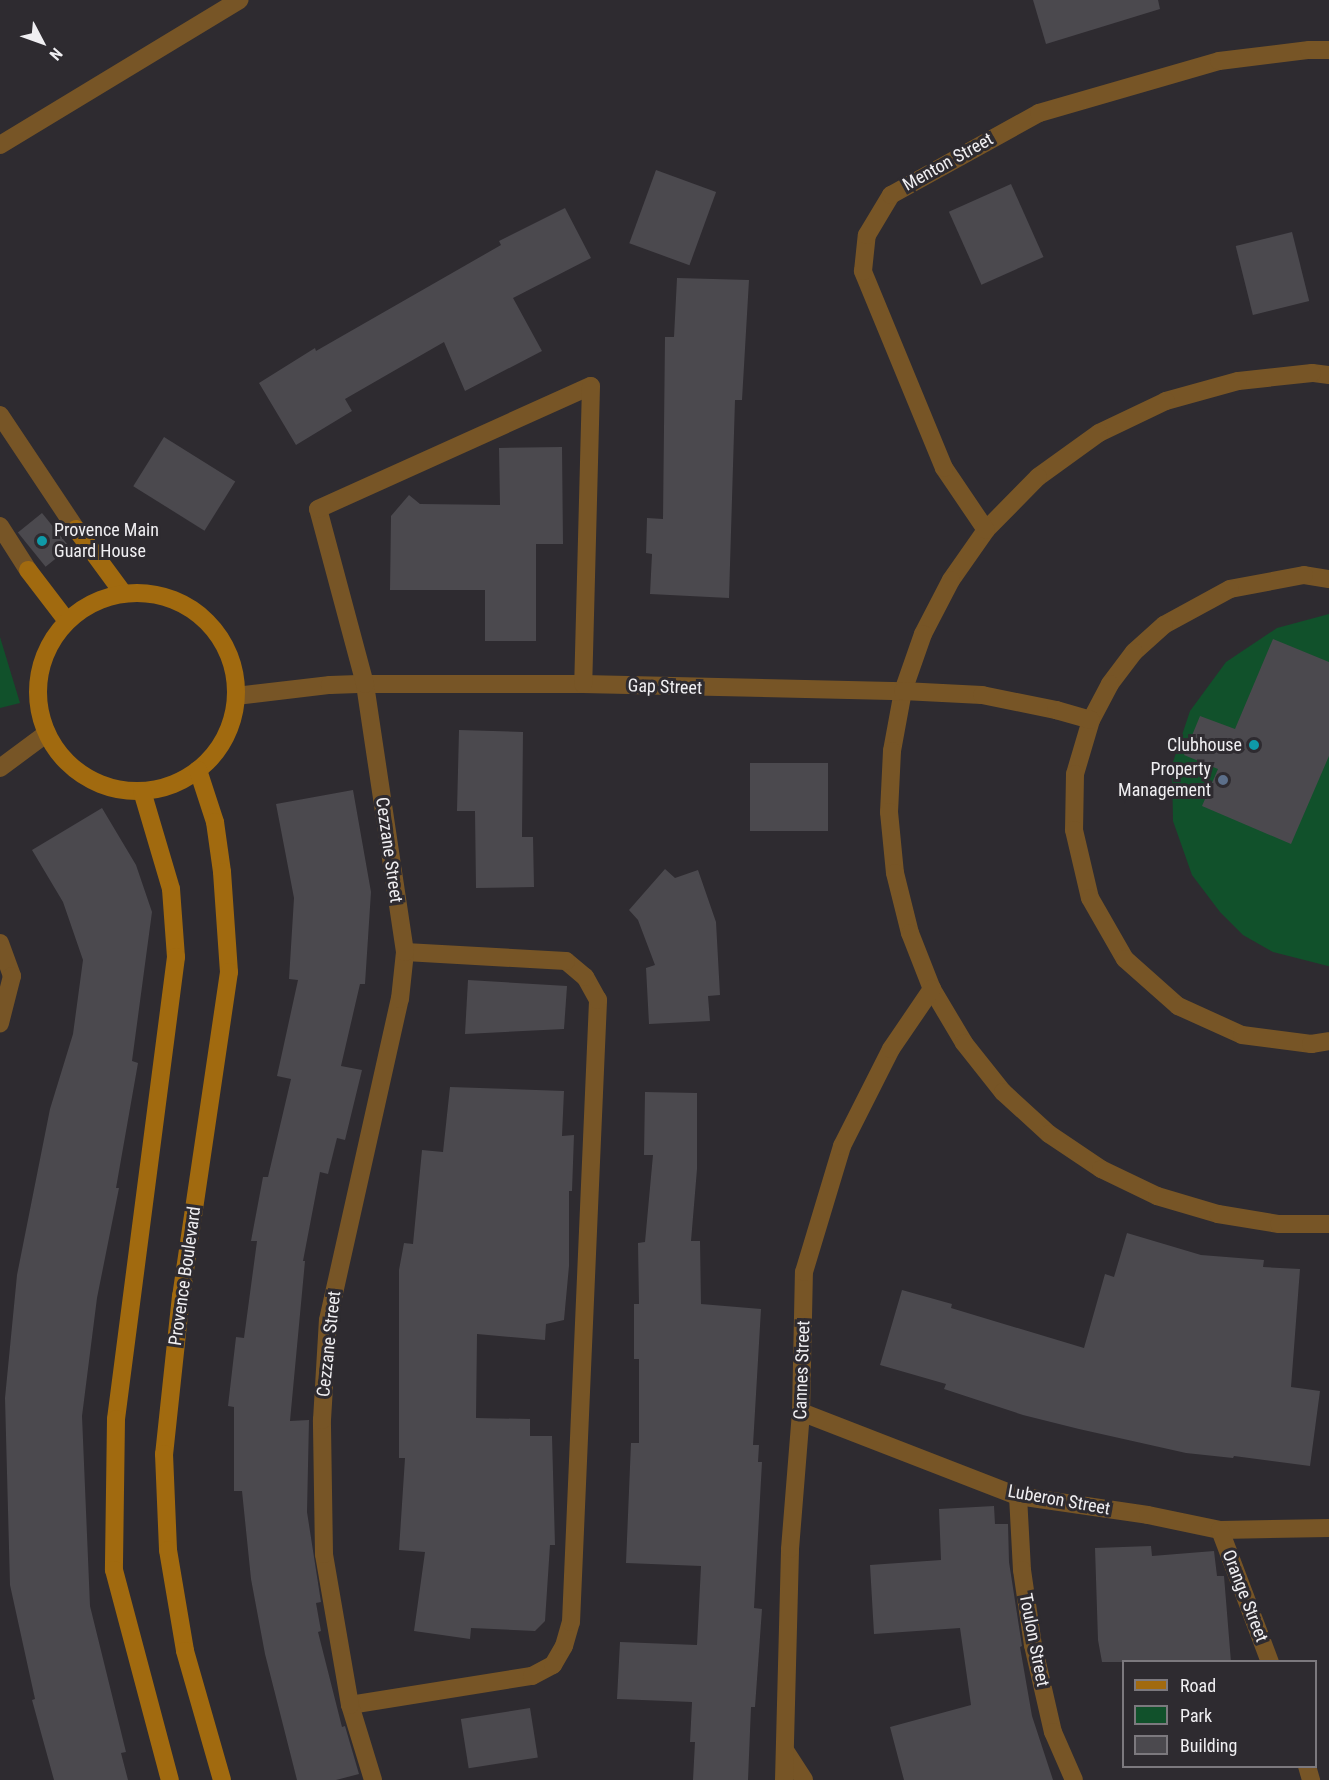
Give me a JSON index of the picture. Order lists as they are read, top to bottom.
{
  "streets": {
    "street": [
      "Menton Street",
      "Gap Street",
      "Cezzane Street",
      "Provence Boulevard",
      "Cannes Street",
      "Luberon Street",
      "Orange Street",
      "Toulon Street"
    ]
  },
  "crossings": [
    ["Gap Street", "Cezzane Street"],
    ["Gap Street", "Provence Boulevard"],
    ["Cannes Street", "Luberon Street"],
    ["Luberon Street", "Orange Street"],
    ["Luberon Street", "Toulon Street"]
  ],
  "places": ["Provence Main Guard House", "Clubhouse", "Property Management"],
  "legend": ["Road", "Park", "Building"],
  "north": "bottom right"
}
